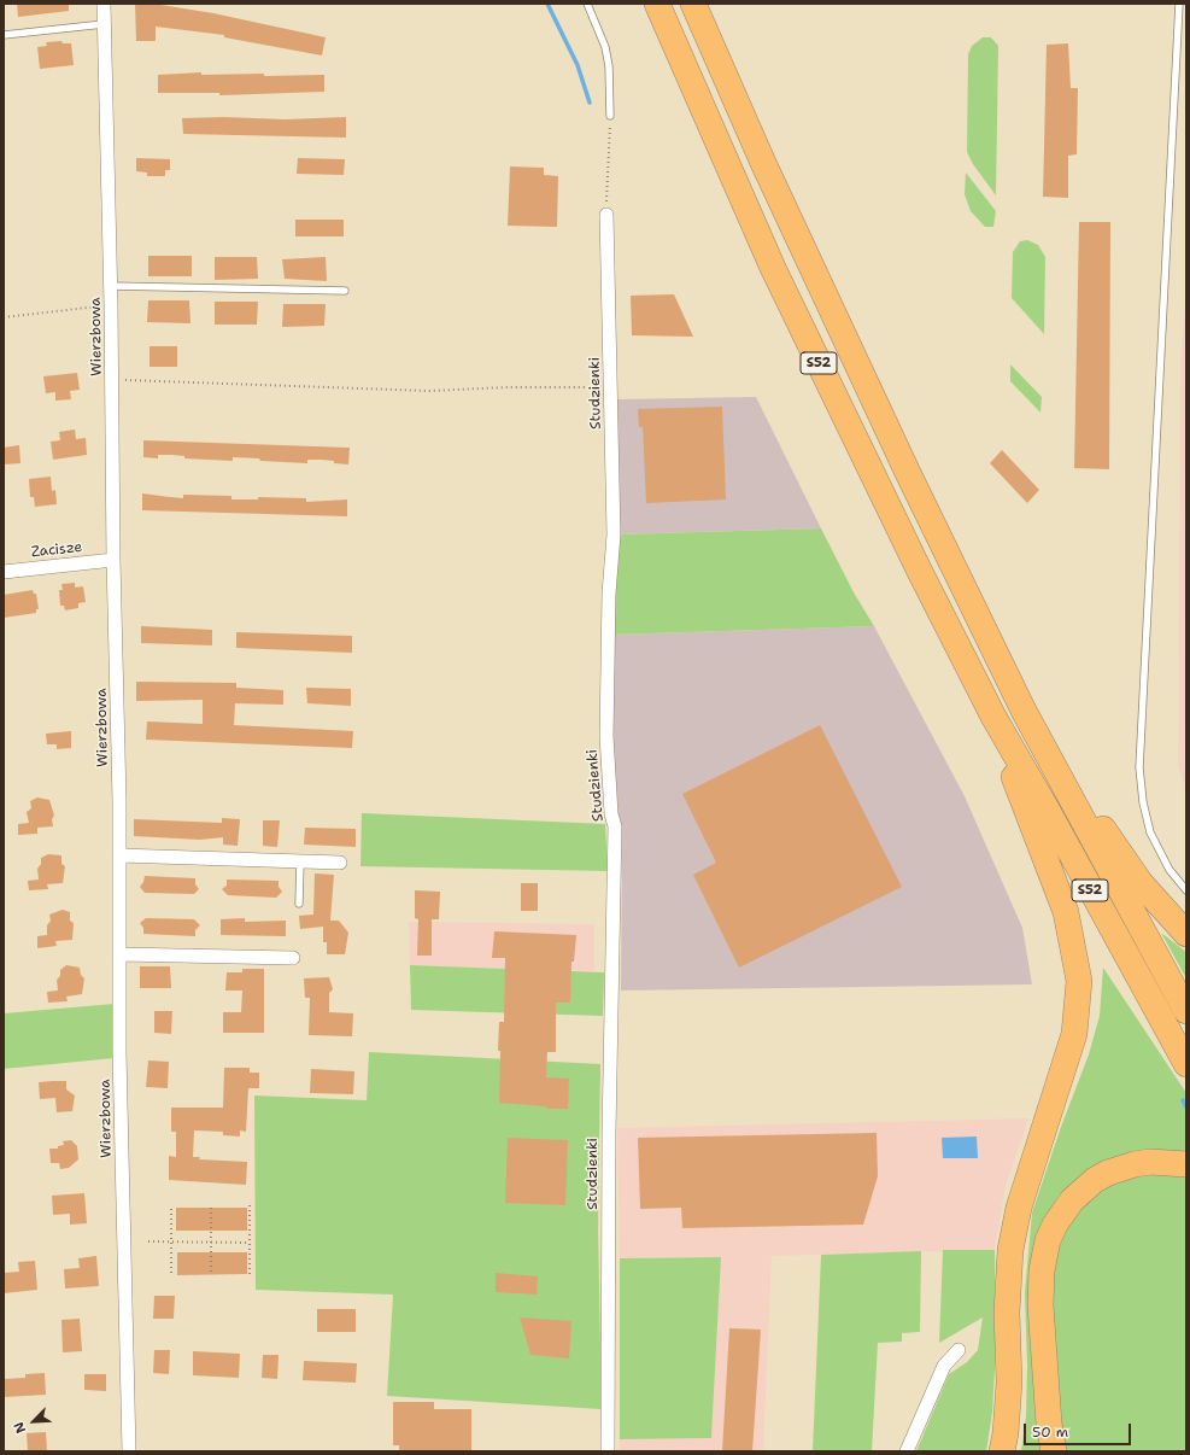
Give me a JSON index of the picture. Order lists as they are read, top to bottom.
{
  "streets": {
    "highway": ["S52"],
    "street": ["Wierzbowa", "Studzienki", "Zacisze"]
  },
  "crossings": [
    ["Wierzbowa", "Zacisze"]
  ],
  "scale_bar": "50 m",
  "north": "bottom left"
}
